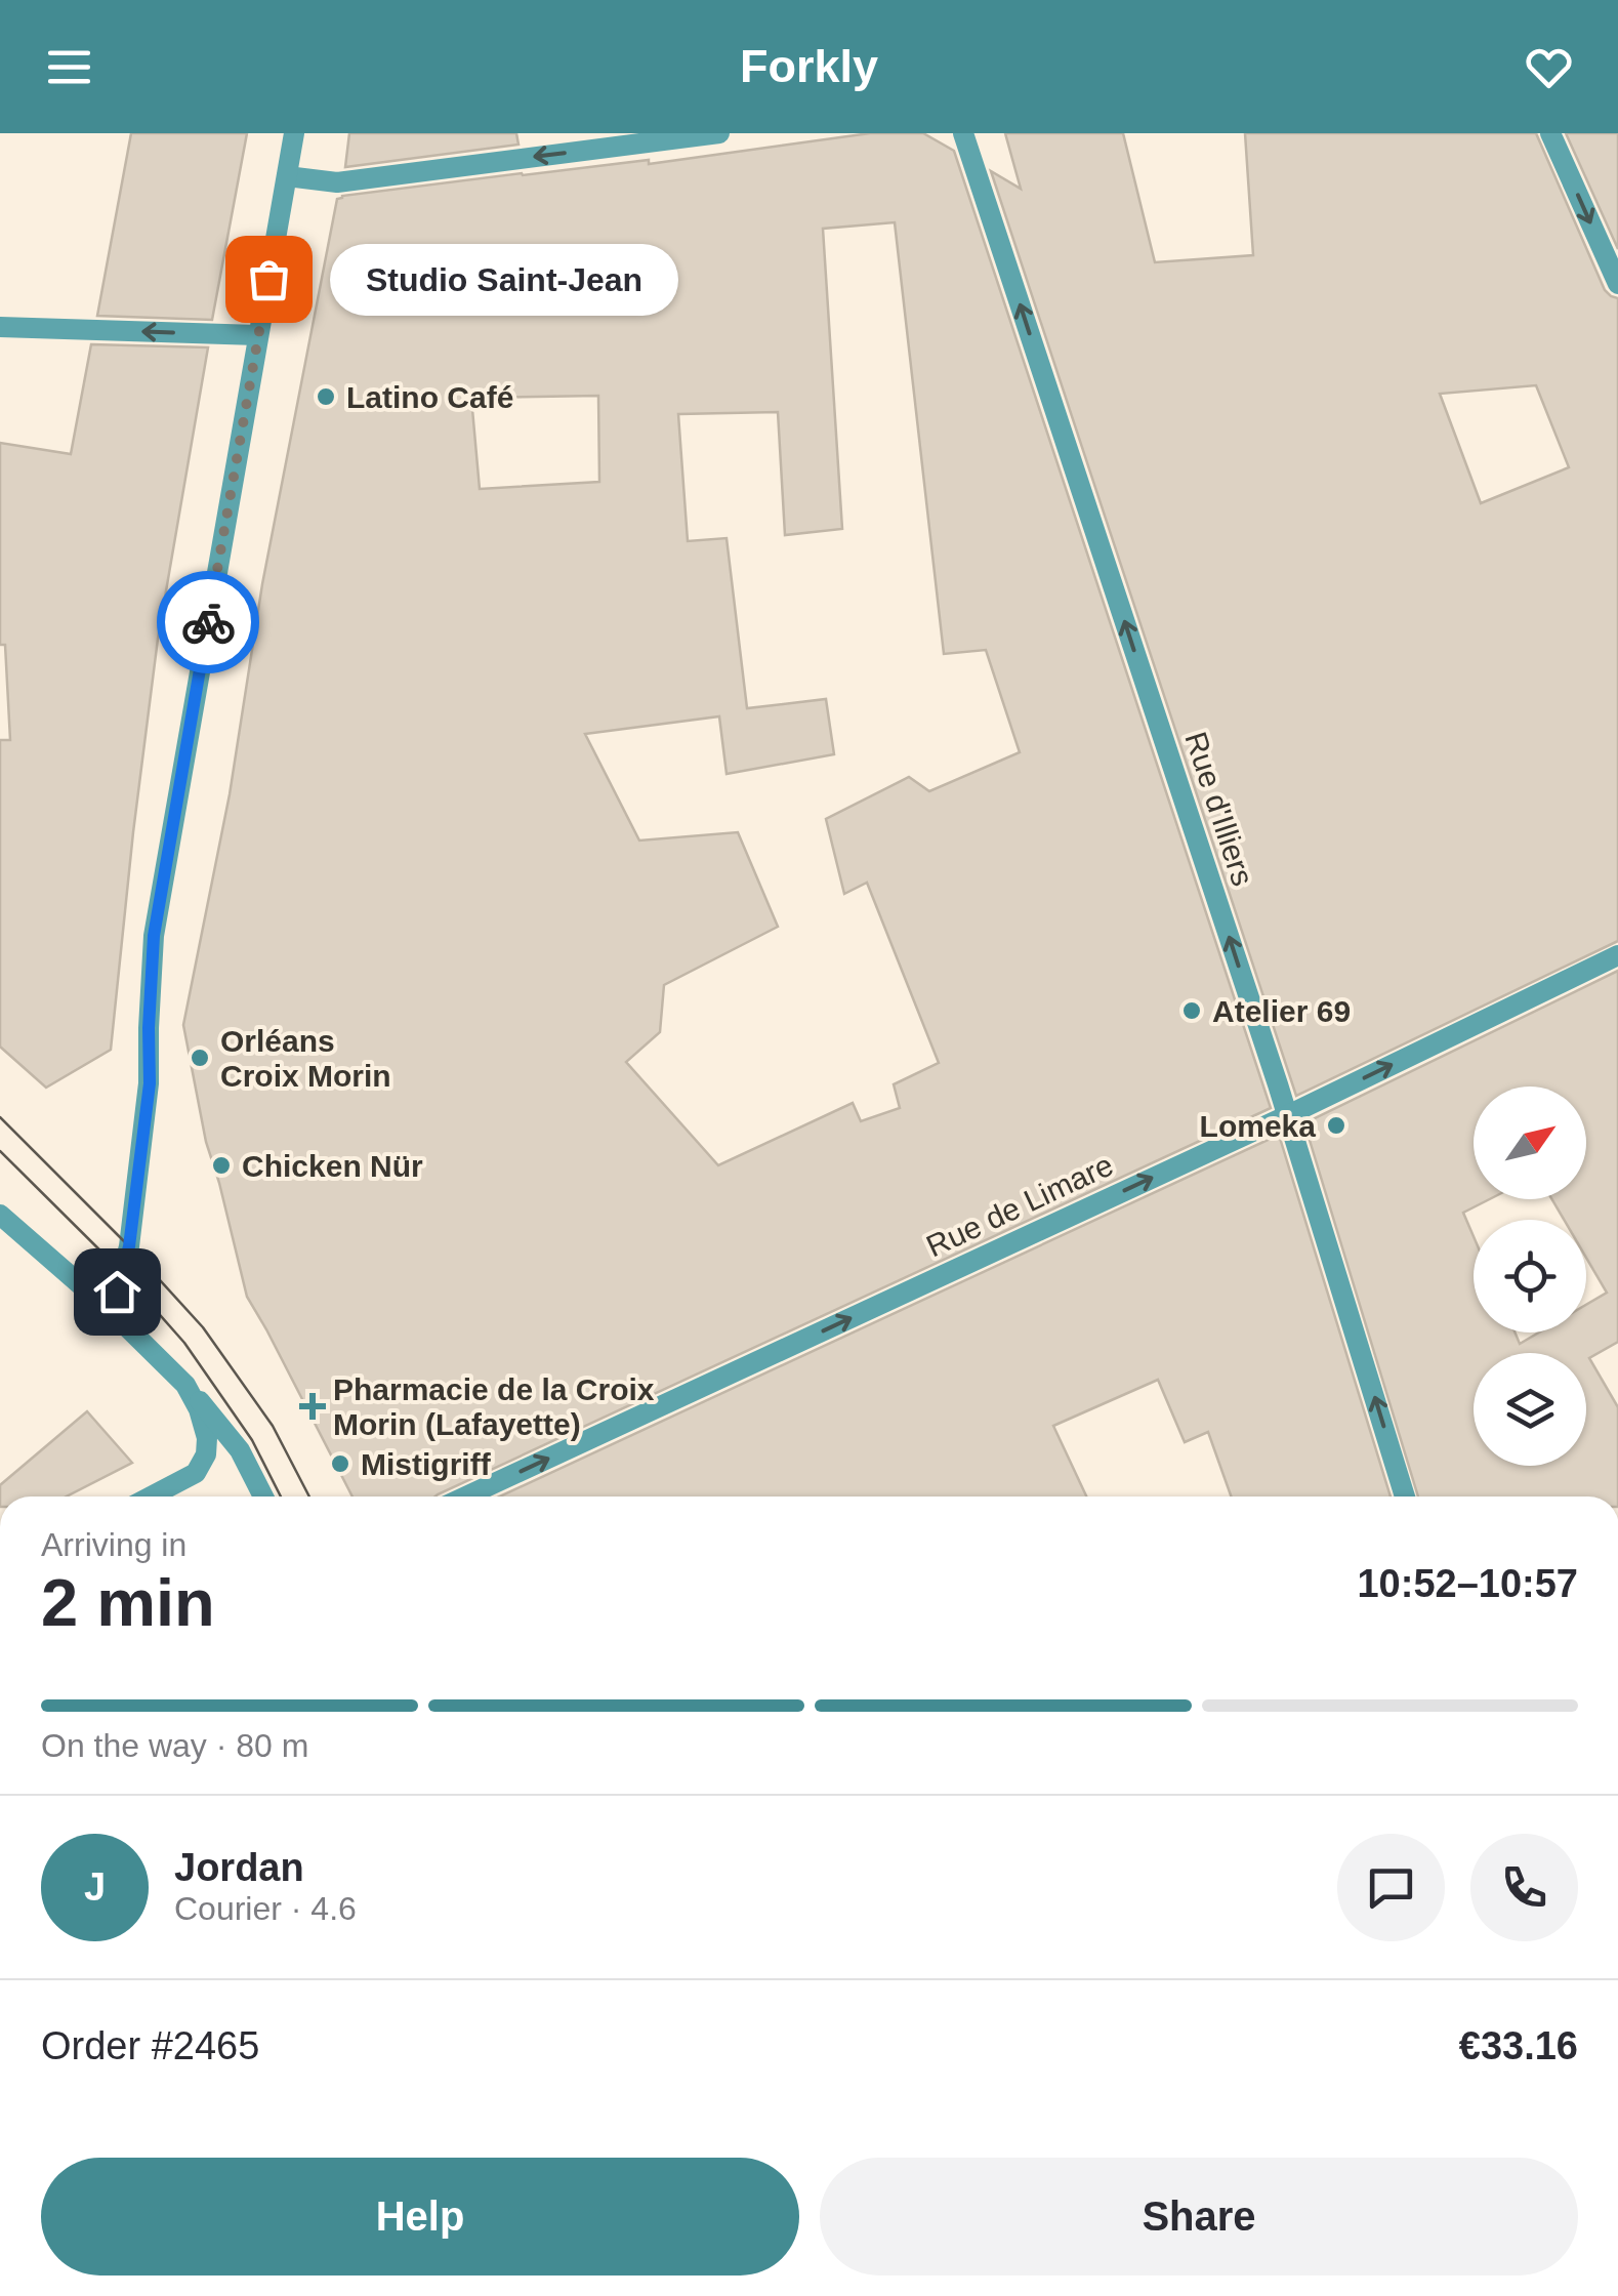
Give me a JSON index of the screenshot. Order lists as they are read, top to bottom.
{
  "streets": {
    "street": ["Rue d'Illiers", "Rue de Limare"]
  },
  "crossings": [
    ["Rue d'Illiers", "Rue de Limare"]
  ],
  "one_way": ["Rue d'Illiers", "Rue de Limare"],
  "places": {
    "other": [
      "Studio Saint-Jean",
      "Latino Café",
      "Atelier 69",
      "Orléans Croix Morin",
      "Lomeka",
      "Chicken Nür",
      "Mistigriff"
    ],
    "health": ["Pharmacie de la Croix Morin (Lafayette)"]
  },
  "north": "top right",
  "page": {
    "header": "Forkly",
    "bubble": "Studio Saint-Jean",
    "heading": ["2 min", "Arriving in", "10:52–10:57"],
    "panel": [
      "Jordan",
      "Courier · 4.6",
      "Order #2465",
      "€33.16"
    ],
    "bar": "On the way · 80 m",
    "round": "J",
    "buttons": ["Help", "Share"]
  }
}
